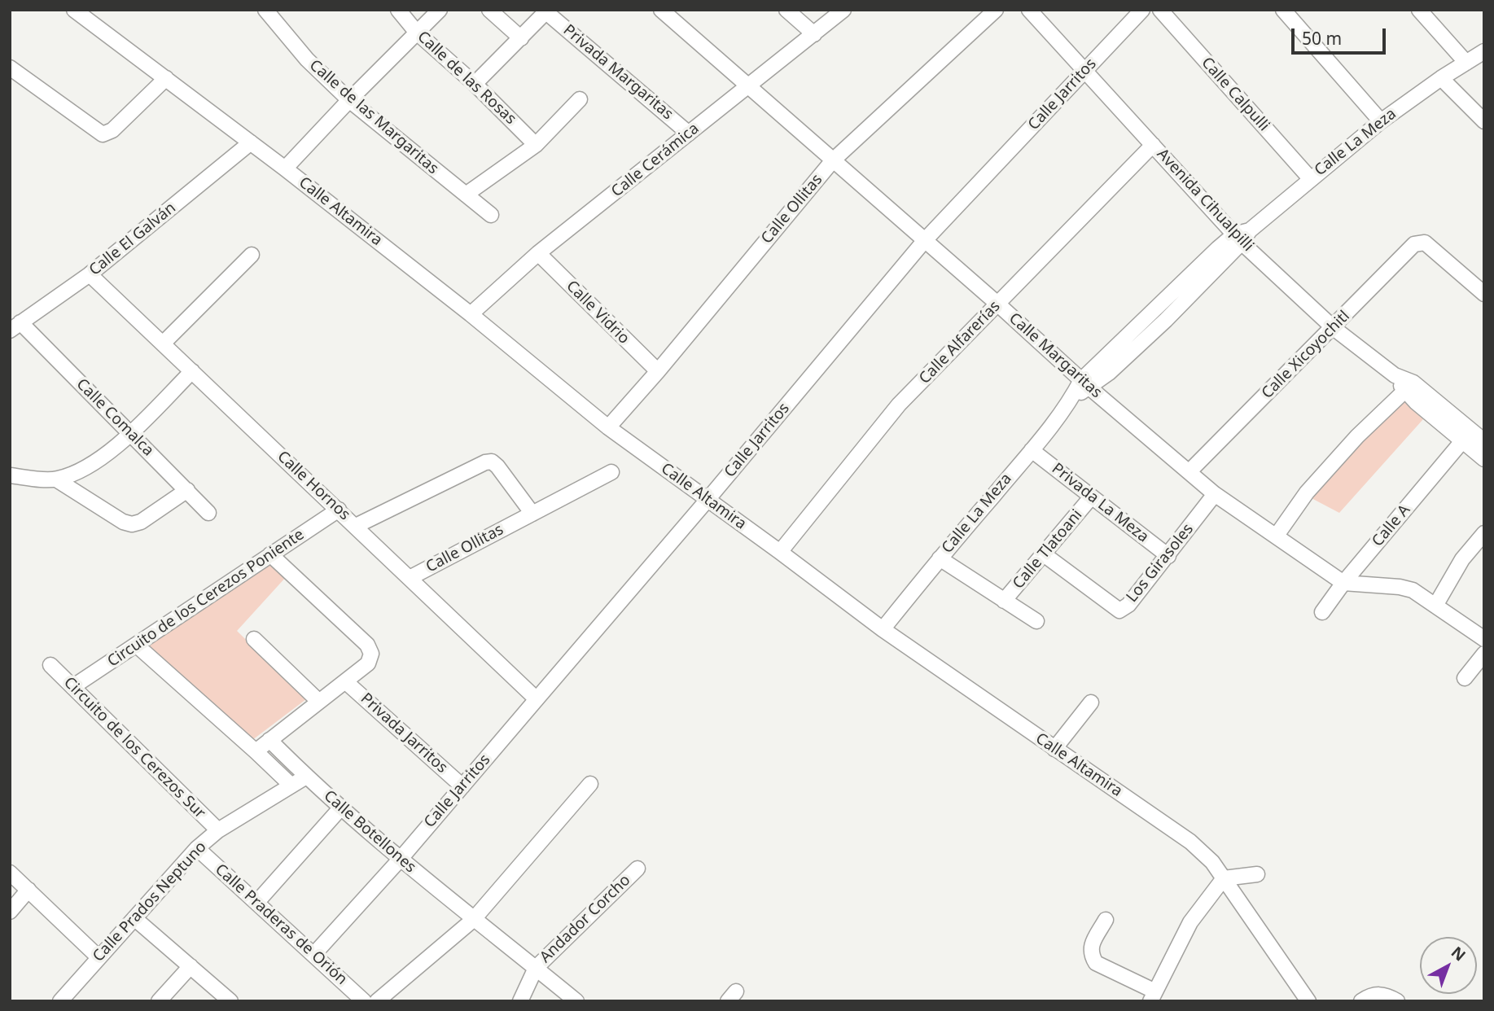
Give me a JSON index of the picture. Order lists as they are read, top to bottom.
{
  "streets": {
    "street": [
      "Privada Margaritas",
      "Calle de las Rosas",
      "Calle Jarritos",
      "Calle Calpulli",
      "Calle de las Margaritas",
      "Calle La Meza",
      "Calle Cerámica",
      "Avenida Cihualpilli",
      "Calle Ollitas",
      "Calle Altamira",
      "Calle El Galván",
      "Calle Vidrio",
      "Calle Alfarerías",
      "Calle Xicoyochitl",
      "Calle Margaritas",
      "Calle Comalca",
      "Calle Hornos",
      "Privada La Meza",
      "Calle A",
      "Calle Tlatoani",
      "Los Girasoles",
      "Circuito de los Cerezos Poniente",
      "Privada Jarritos",
      "Circuito de los Cerezos Sur",
      "Calle Botellones",
      "Calle Prados Neptuno",
      "Andador Corcho",
      "Calle Praderas de Orión"
    ]
  },
  "crossings": [
    ["Privada Margaritas", "Calle Cerámica"],
    ["Calle Jarritos", "Avenida Cihualpilli"],
    ["Calle Jarritos", "Calle Altamira"],
    ["Calle Jarritos", "Calle Margaritas"],
    ["Calle Jarritos", "Calle Hornos"],
    ["Calle Jarritos", "Privada Jarritos"],
    ["Calle Jarritos", "Calle Botellones"],
    ["Calle Jarritos", "Calle Praderas de Orión"],
    ["Calle Calpulli", "Calle La Meza"],
    ["Calle La Meza", "Avenida Cihualpilli"],
    ["Calle La Meza", "Calle Altamira"],
    ["Calle La Meza", "Calle Margaritas"],
    ["Calle La Meza", "Privada La Meza"],
    ["Calle Cerámica", "Calle Altamira"],
    ["Calle Cerámica", "Calle Vidrio"],
    ["Calle Cerámica", "Calle Margaritas"],
    ["Avenida Cihualpilli", "Calle Alfarerías"],
    ["Avenida Cihualpilli", "Calle Xicoyochitl"],
    ["Avenida Cihualpilli", "Calle A"],
    ["Calle Ollitas", "Calle Altamira"],
    ["Calle Ollitas", "Calle Vidrio"],
    ["Calle Ollitas", "Calle Margaritas"],
    ["Calle Ollitas", "Calle Hornos"],
    ["Calle Altamira", "Calle El Galván"],
    ["Calle Altamira", "Calle Alfarerías"],
    ["Calle El Galván", "Calle Comalca"],
    ["Calle El Galván", "Calle Hornos"],
    ["Calle Alfarerías", "Calle Margaritas"],
    ["Calle Xicoyochitl", "Calle Margaritas"],
    ["Calle Margaritas", "Calle A"],
    ["Calle Margaritas", "Los Girasoles"],
    ["Calle Hornos", "Circuito de los Cerezos Poniente"],
    ["Privada La Meza", "Calle Tlatoani"],
    ["Privada La Meza", "Los Girasoles"],
    ["Calle Tlatoani", "Los Girasoles"],
    ["Circuito de los Cerezos Poniente", "Circuito de los Cerezos Sur"],
    ["Circuito de los Cerezos Sur", "Calle Prados Neptuno"],
    ["Calle Botellones", "Calle Prados Neptuno"],
    ["Calle Botellones", "Andador Corcho"],
    ["Calle Prados Neptuno", "Calle Praderas de Orión"]
  ],
  "scale_bar": "50 m",
  "north": "top right"
}
